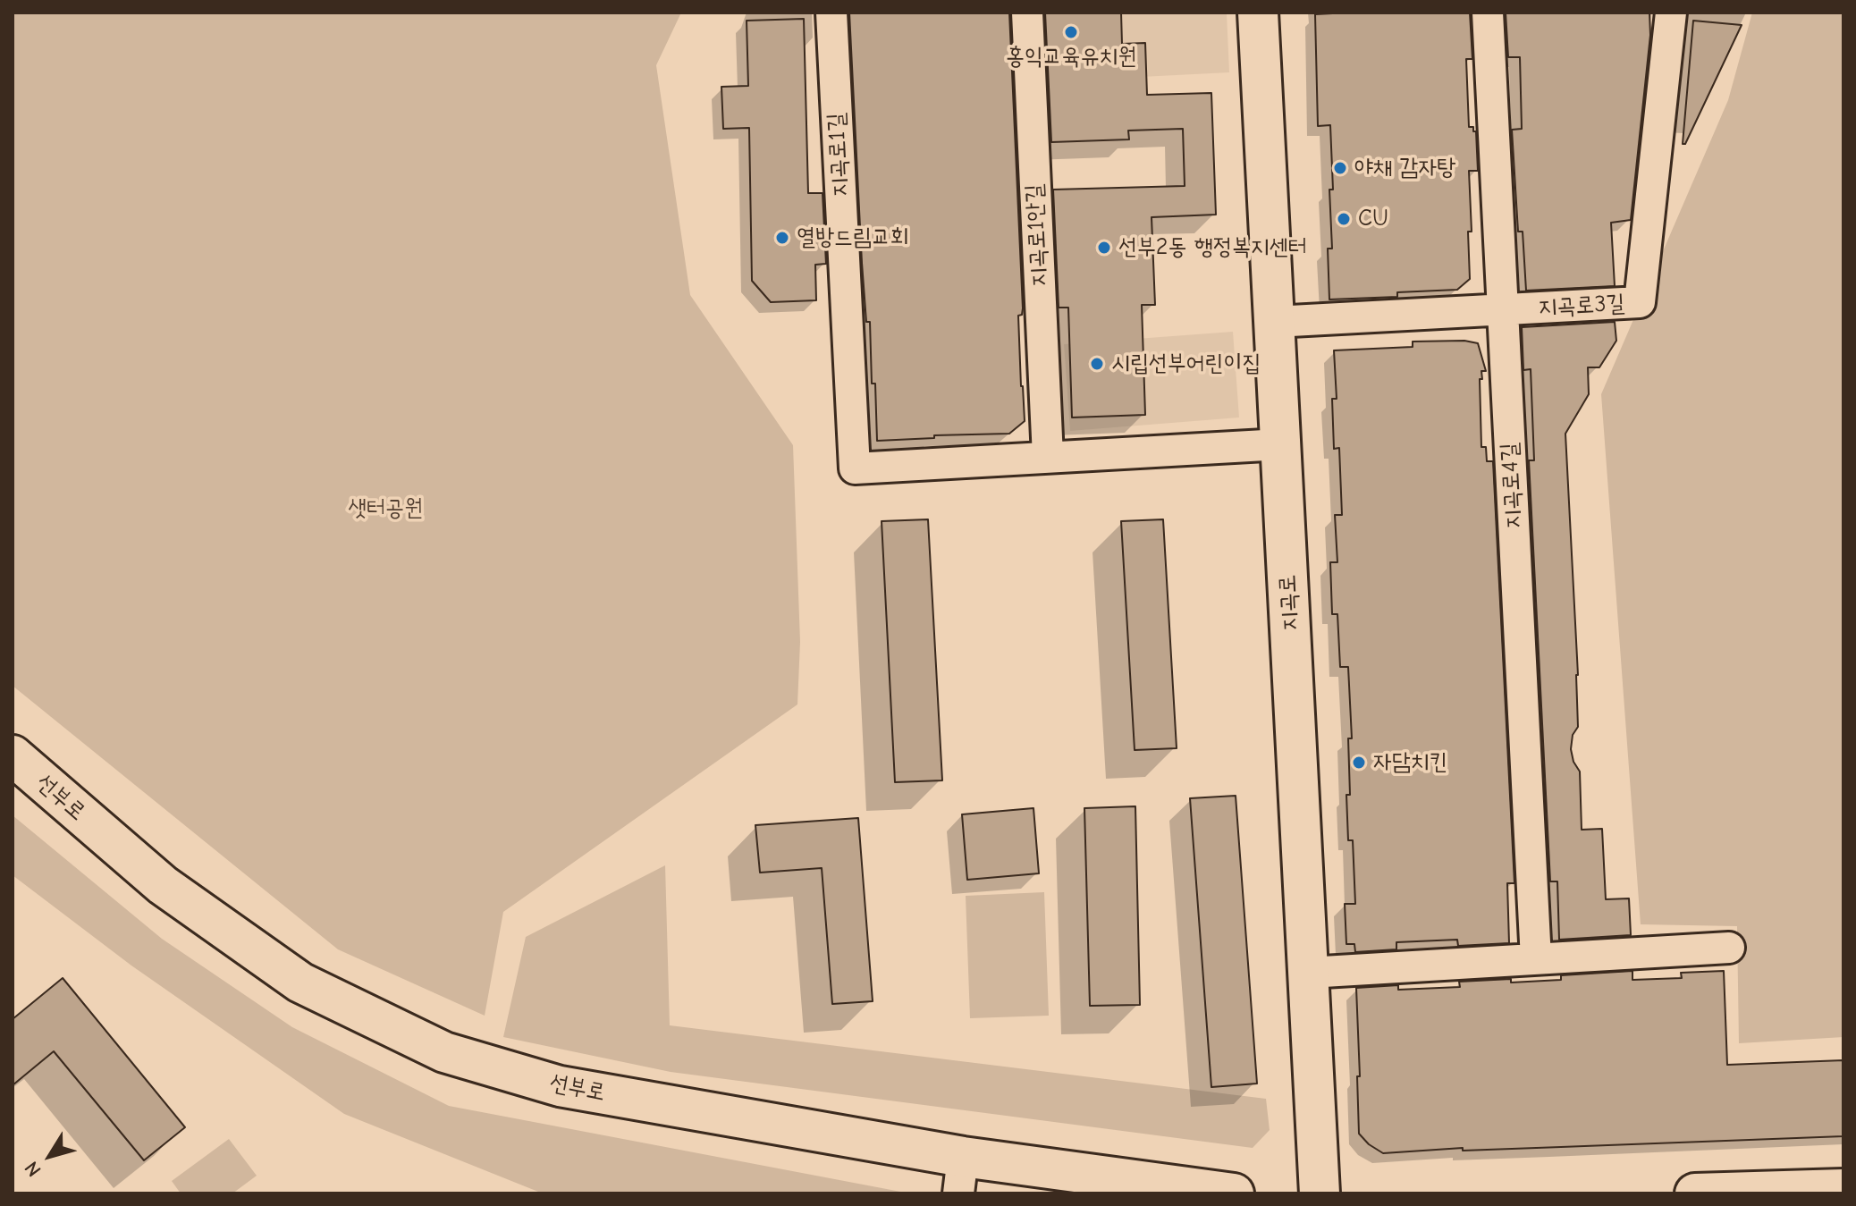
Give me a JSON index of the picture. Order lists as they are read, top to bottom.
{
  "streets": {
    "main road": ["지곡로", "선부로"],
    "street": [
      "지곡로1길",
      "지곡로1안길",
      "지곡로3길",
      "지곡로4길"
    ]
  },
  "crossings": [
    ["지곡로1길", "지곡로1안길"],
    ["지곡로3길", "지곡로4길"],
    ["지곡로3길", "지곡로"]
  ],
  "parks": ["샛터공원"],
  "places": [
    "홍익교육유치원",
    "야채 감자탕",
    "CU",
    "열방드림교회",
    "선부2동 행정복지센터",
    "시립선부어린이집",
    "자담치킨"
  ],
  "north": "bottom left"
}
